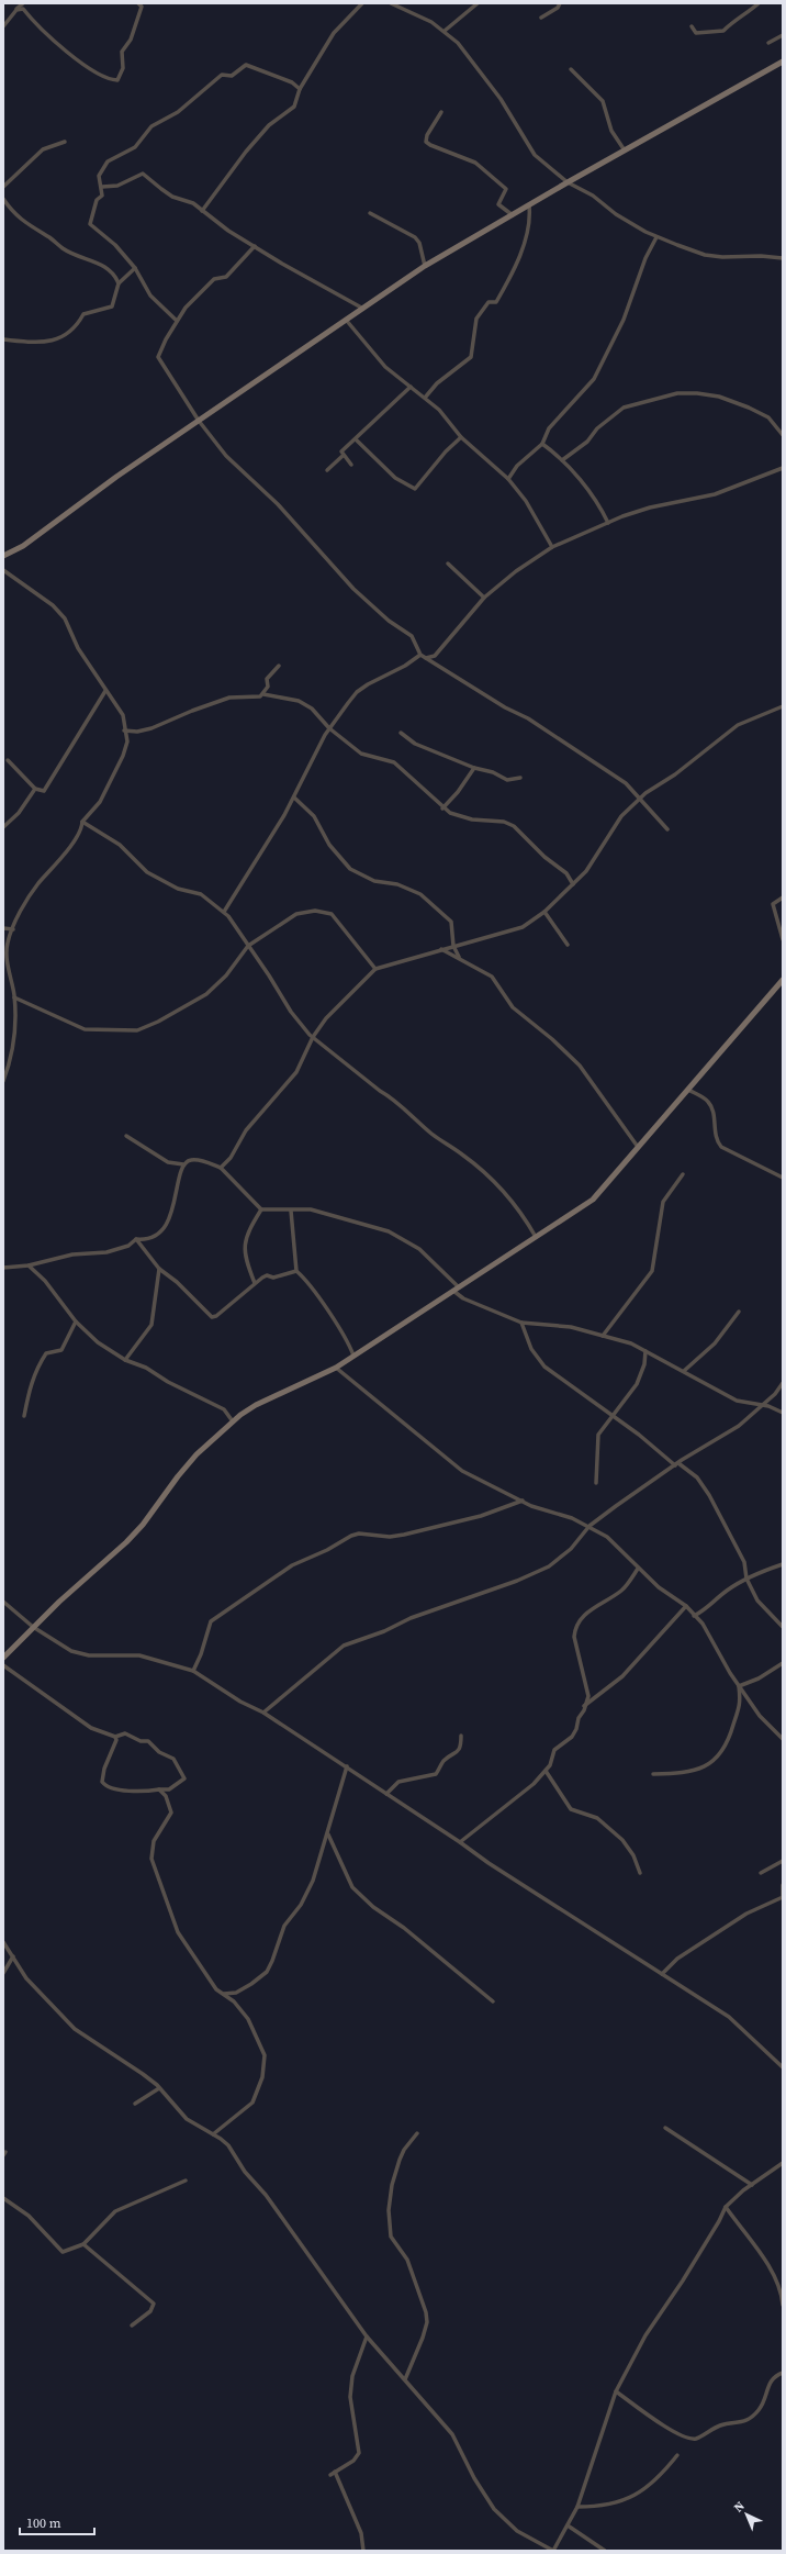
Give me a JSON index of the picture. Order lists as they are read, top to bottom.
{
  "scale_bar": "100 m",
  "north": "top left"
}
